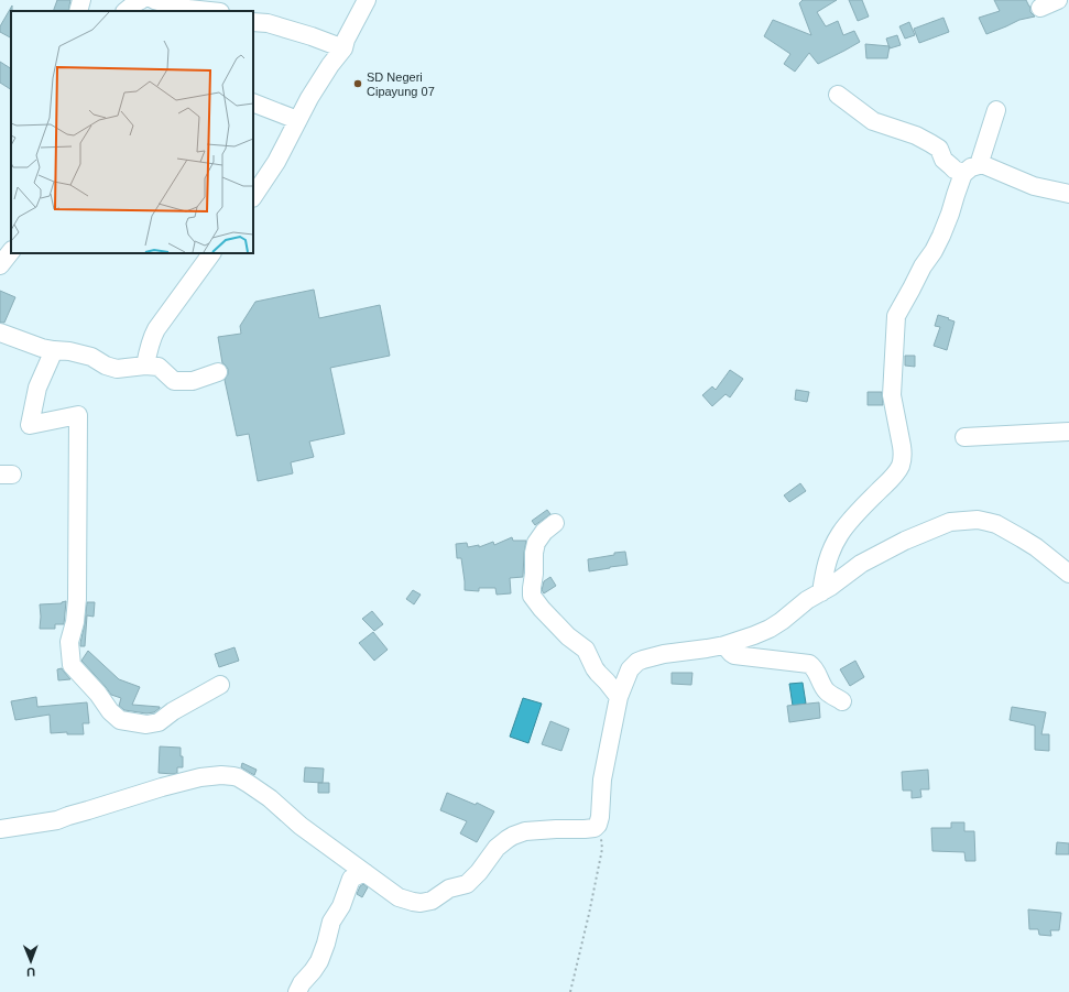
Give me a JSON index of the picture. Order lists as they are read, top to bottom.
{
  "places": ["SD Negeri Cipayung 07"],
  "north": "bottom"
}
